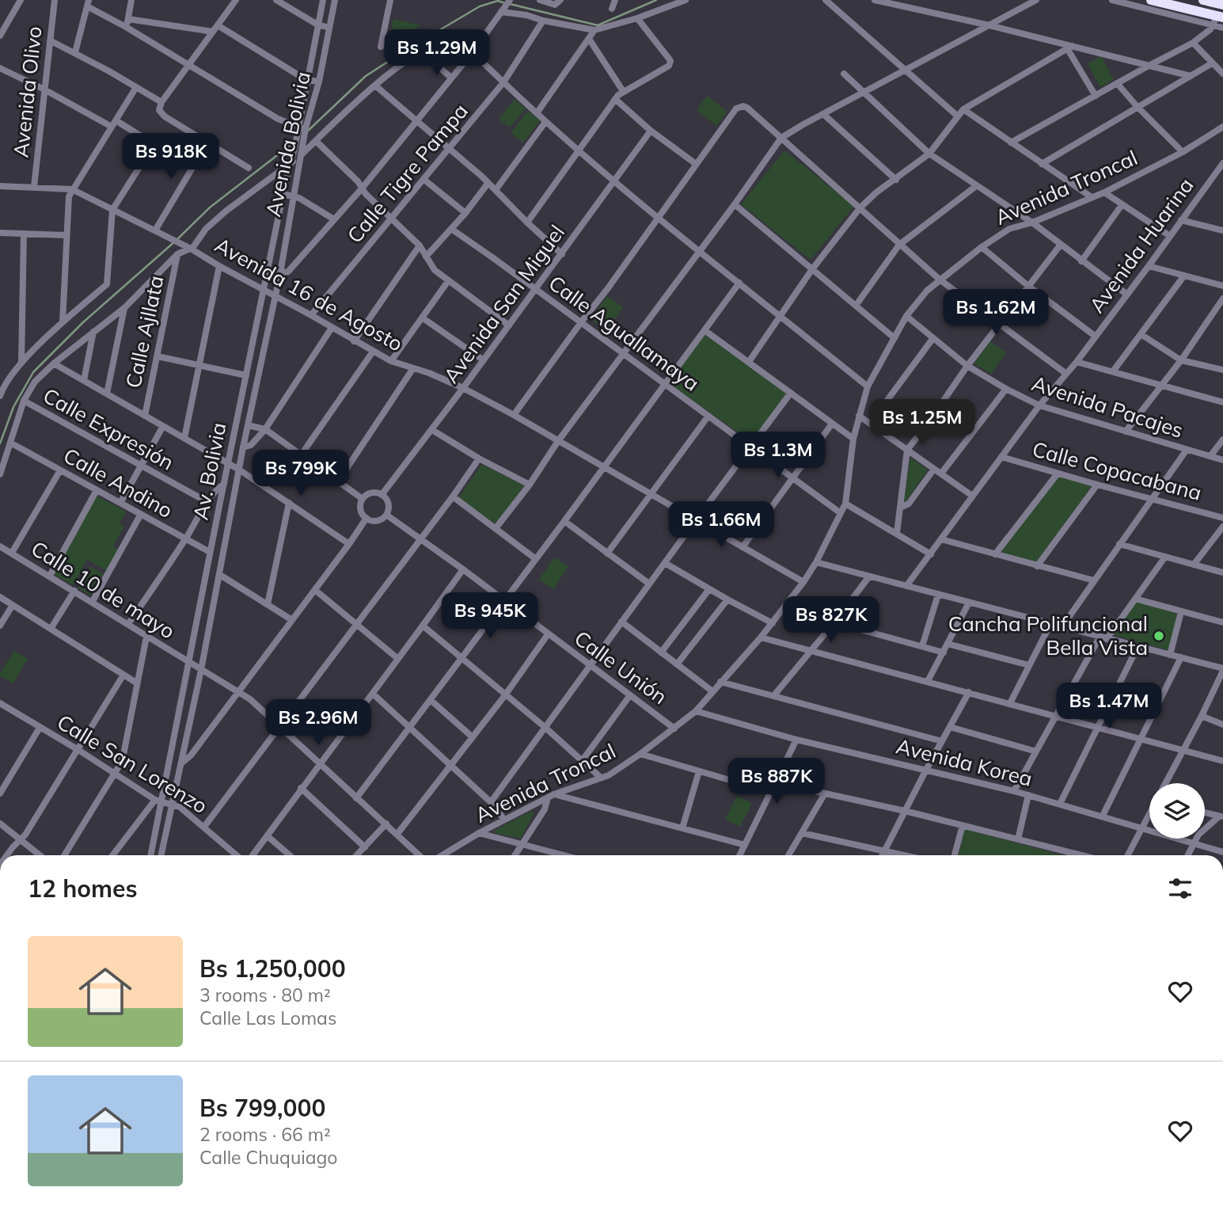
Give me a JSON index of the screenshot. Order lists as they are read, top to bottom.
{
  "streets": {
    "street": [
      "Avenida Olivo",
      "Avenida Bolivia",
      "Calle Tigre Pampa",
      "Avenida Troncal",
      "Avenida Huarina",
      "Avenida 16 de Agosto",
      "Avenida San Miguel",
      "Calle Ajllata",
      "Calle Aguallamaya",
      "Avenida Pacajes",
      "Calle Expresión",
      "Av. Bolivia",
      "Calle Copacabana",
      "Calle Andino",
      "Calle 10 de mayo",
      "Calle Unión",
      "Avenida Korea",
      "Calle San Lorenzo"
    ]
  },
  "crossings": [
    ["Avenida Olivo", "Avenida 16 de Agosto"],
    ["Avenida Bolivia", "Avenida 16 de Agosto"],
    ["Avenida Bolivia", "Av. Bolivia"],
    ["Calle Tigre Pampa", "Avenida 16 de Agosto"],
    ["Avenida Troncal", "Avenida 16 de Agosto"],
    ["Avenida Troncal", "Calle Aguallamaya"],
    ["Avenida Troncal", "Avenida Pacajes"],
    ["Avenida Troncal", "Calle Unión"],
    ["Avenida Troncal", "Avenida Korea"],
    ["Avenida Huarina", "Avenida Pacajes"],
    ["Avenida Huarina", "Calle Copacabana"],
    ["Avenida 16 de Agosto", "Avenida San Miguel"],
    ["Avenida 16 de Agosto", "Av. Bolivia"],
    ["Avenida San Miguel", "Calle Aguallamaya"],
    ["Avenida San Miguel", "Calle Unión"],
    ["Av. Bolivia", "Calle Andino"],
    ["Av. Bolivia", "Calle 10 de mayo"],
    ["Av. Bolivia", "Calle San Lorenzo"]
  ],
  "places": ["Cancha Polifuncional Bella Vista"],
  "page": {
    "price": [
      "Bs 1.29M",
      "Bs 918K",
      "Bs 1.62M",
      "Bs 1.25M",
      "Bs 1.3M",
      "Bs 799K",
      "Bs 1.66M",
      "Bs 945K",
      "Bs 827K",
      "Bs 1.47M",
      "Bs 2.96M",
      "Bs 887K"
    ],
    "heading": "12 homes",
    "list": [
      {
        "name": "Bs 1,250,000",
        "note": "3 rooms · 80 m² · Calle Las Lomas"
      },
      {
        "name": "Bs 799,000",
        "note": "2 rooms · 66 m² · Calle Chuquiago"
      }
    ]
  }
}
